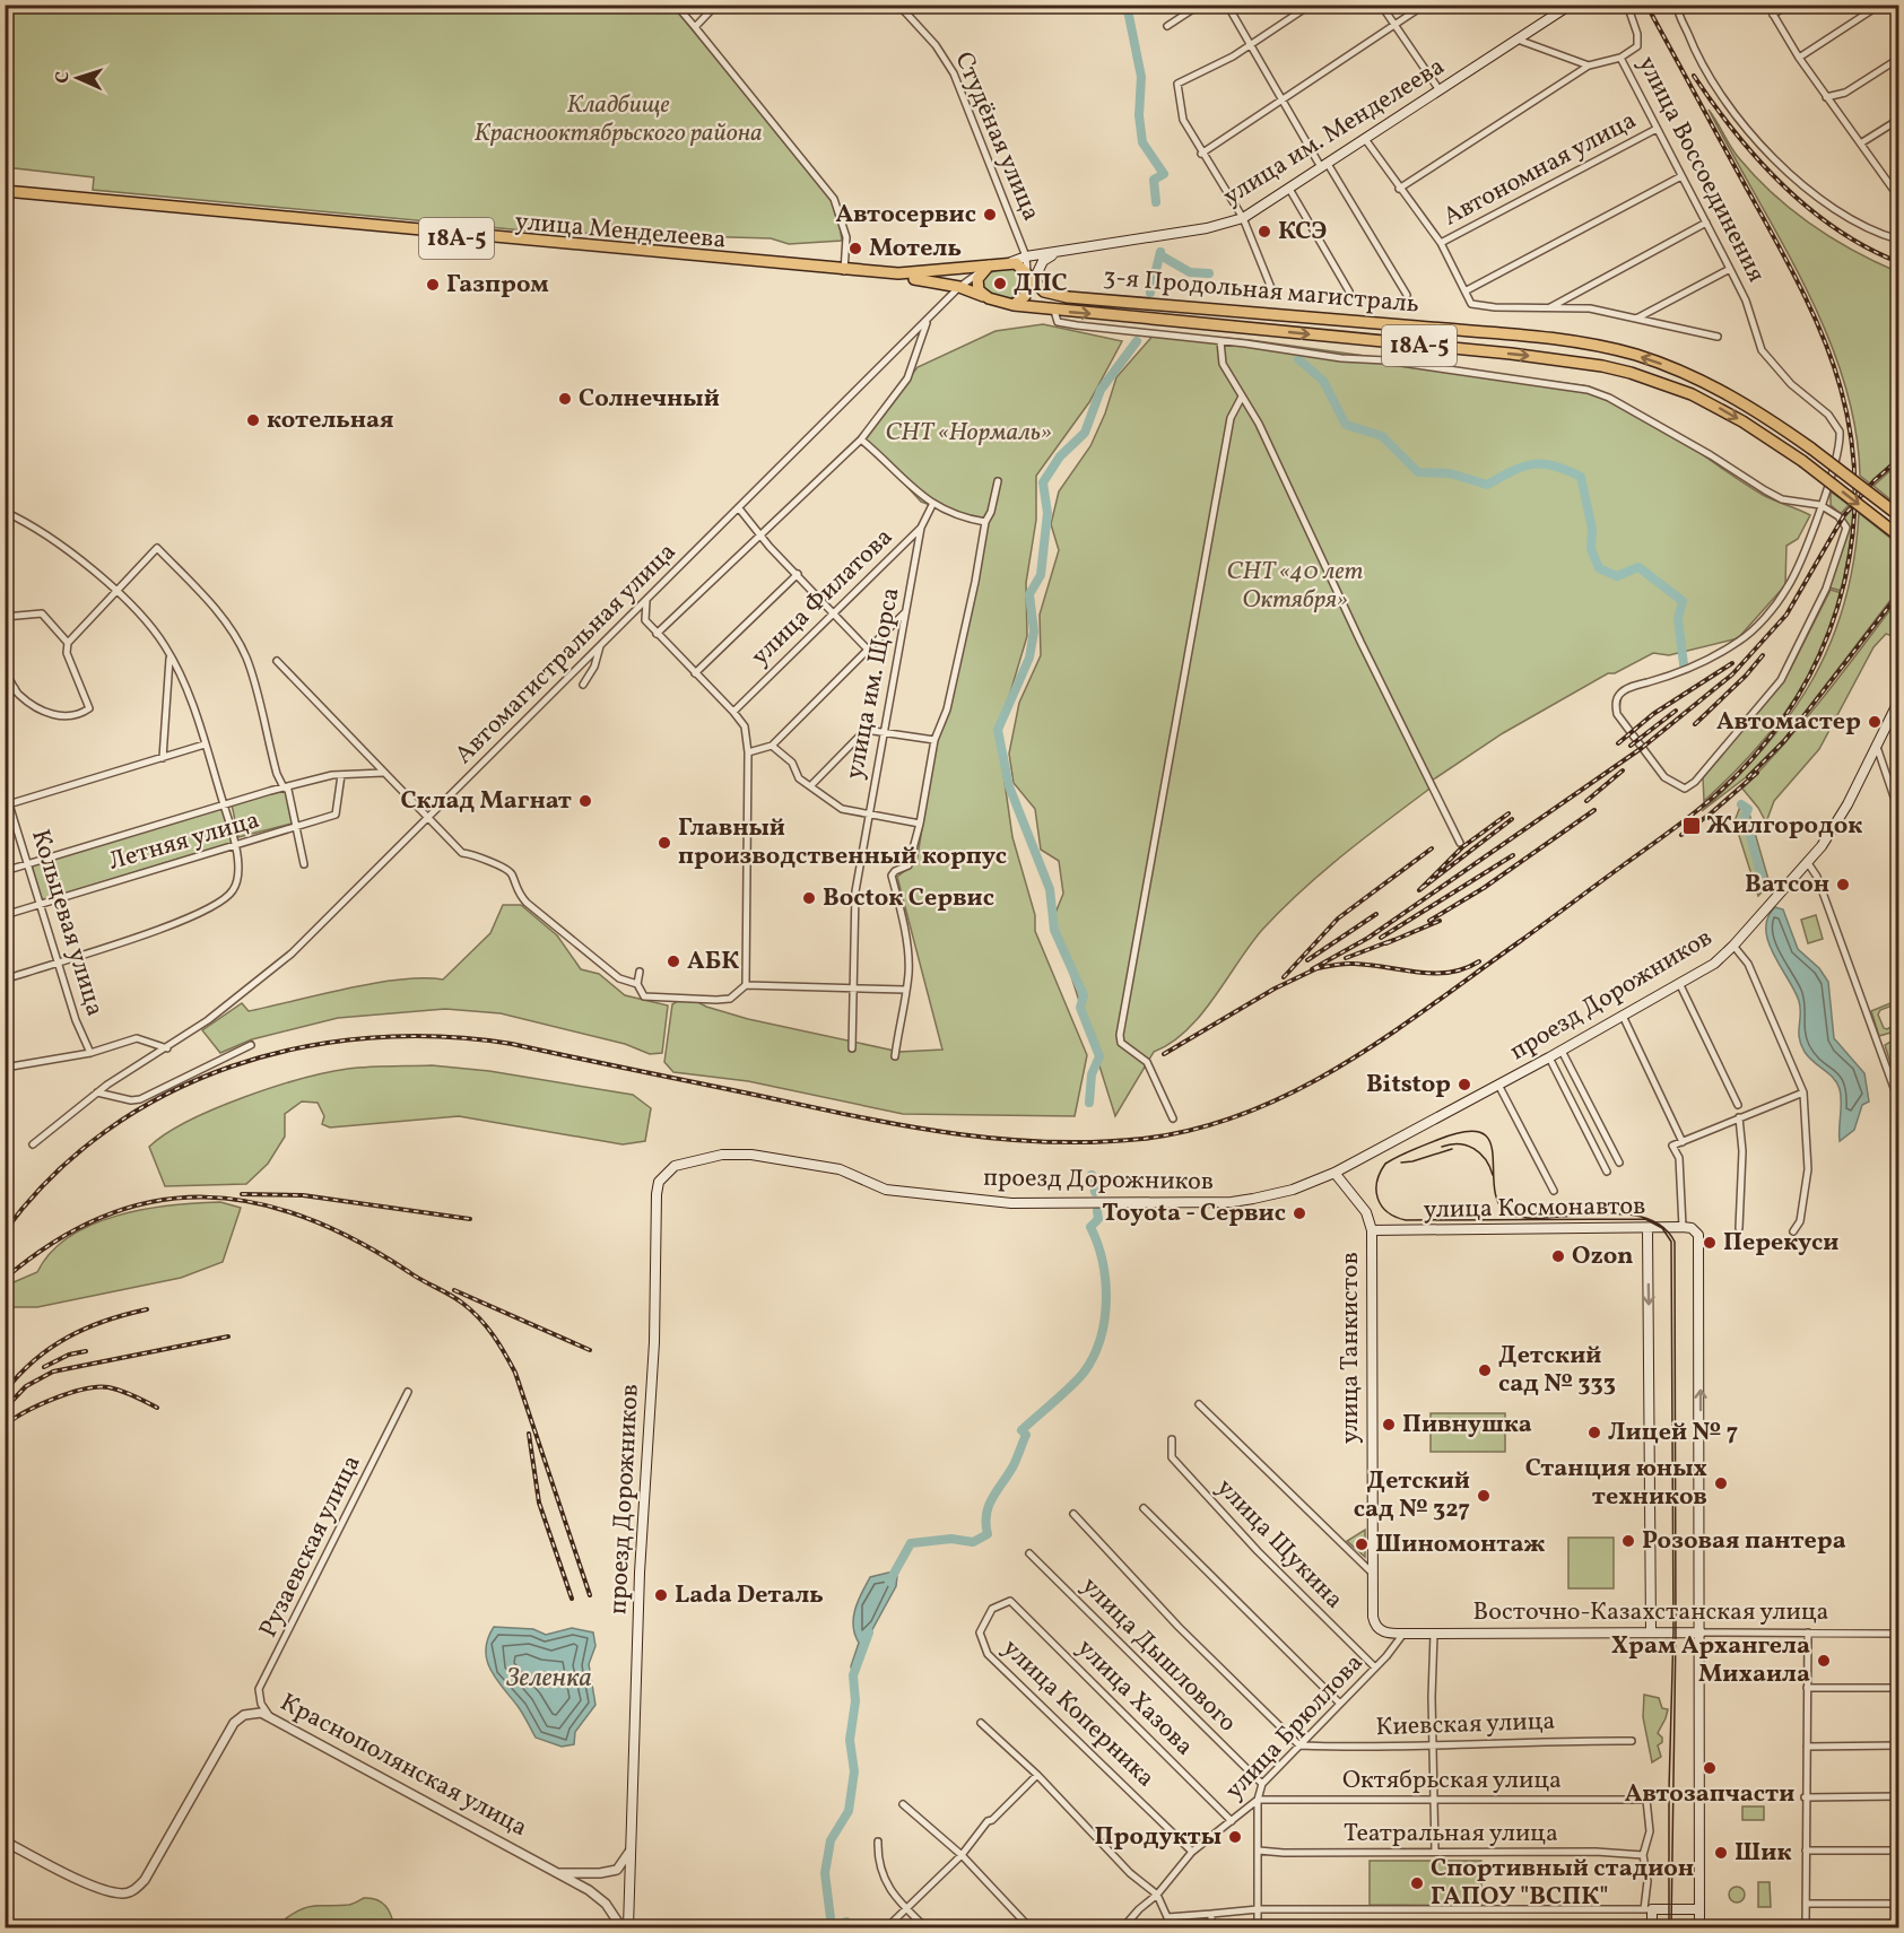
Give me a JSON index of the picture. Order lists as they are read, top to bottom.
{
  "streets": {
    "highway": ["улица Менделеева", "18А-5", "3-я Продольная магистраль"],
    "main road": [
      "улица им. Менделеева",
      "проезд Дорожников",
      "улица Космонавтов",
      "улица Танкистов",
      "Восточно-Казахстанская улица"
    ],
    "street": [
      "Студёная улица",
      "Автономная улица",
      "улица Воссоединения",
      "улица Филатова",
      "Автомагистральная улица",
      "улица им. Щорса",
      "Летняя улица",
      "Кольцевая улица",
      "улица Щукина",
      "Рузаевская улица",
      "улица Дышлового",
      "улица Хазова",
      "улица Коперника",
      "Киевская улица",
      "улица Брюллова",
      "Краснополянская улица",
      "Октябрьская улица",
      "Театральная улица"
    ]
  },
  "crossings": [
    ["Студёная улица", "улица Менделеева"],
    ["Студёная улица", "18А-5"],
    ["Студёная улица", "3-я Продольная магистраль"],
    ["Студёная улица", "Автомагистральная улица"],
    ["Автономная улица", "улица Воссоединения"],
    ["улица Менделеева", "18А-5"],
    ["улица Менделеева", "3-я Продольная магистраль"],
    ["улица Менделеева", "Автомагистральная улица"],
    ["18А-5", "3-я Продольная магистраль"],
    ["18А-5", "Автомагистральная улица"],
    ["3-я Продольная магистраль", "Автомагистральная улица"],
    ["улица Филатова", "улица им. Щорса"],
    ["Летняя улица", "Кольцевая улица"],
    ["проезд Дорожников", "улица Танкистов"],
    ["улица Космонавтов", "улица Танкистов"],
    ["улица Космонавтов", "Восточно-Казахстанская улица"],
    ["улица Танкистов", "Восточно-Казахстанская улица"],
    ["улица Танкистов", "улица Брюллова"],
    ["улица Щукина", "улица Брюллова"],
    ["Рузаевская улица", "Краснополянская улица"],
    ["Восточно-Казахстанская улица", "улица Брюллова"],
    ["улица Дышлового", "улица Брюллова"],
    ["улица Хазова", "улица Коперника"],
    ["улица Хазова", "улица Брюллова"],
    ["улица Коперника", "улица Брюллова"],
    ["Киевская улица", "улица Брюллова"],
    ["улица Брюллова", "Октябрьская улица"],
    ["Октябрьская улица", "Театральная улица"]
  ],
  "water": ["Зеленка"],
  "parks": ["Кладбище Краснооктябрьского района", "СНТ «Нормаль»", "СНТ «40 лет Октября»"],
  "places": {
    "other": [
      "Автосервис",
      "КСЭ",
      "Мотель",
      "ДПС",
      "Газпром",
      "Солнечный",
      "котельная",
      "Автомастер",
      "Склад Магнат",
      "Главный производственный корпус",
      "Ватсон",
      "Восtок Сервис",
      "АБК",
      "Bitstop",
      "Toyota - Сервис",
      "Перекуси",
      "Ozon",
      "Детский сад № 333",
      "Пивнушка",
      "Лицей № 7",
      "Станция юных техников",
      "Детский сад № 327",
      "Розовая пантера",
      "Шиномонтаж",
      "Lada Dеталь",
      "Храм Архангела Михаила",
      "Автозапчасти",
      "Продукты",
      "Шик",
      "Спортивный стадион ГАПОУ \"ВСПК\""
    ],
    "transit": ["Жилгородок"]
  },
  "north": "left"
}
